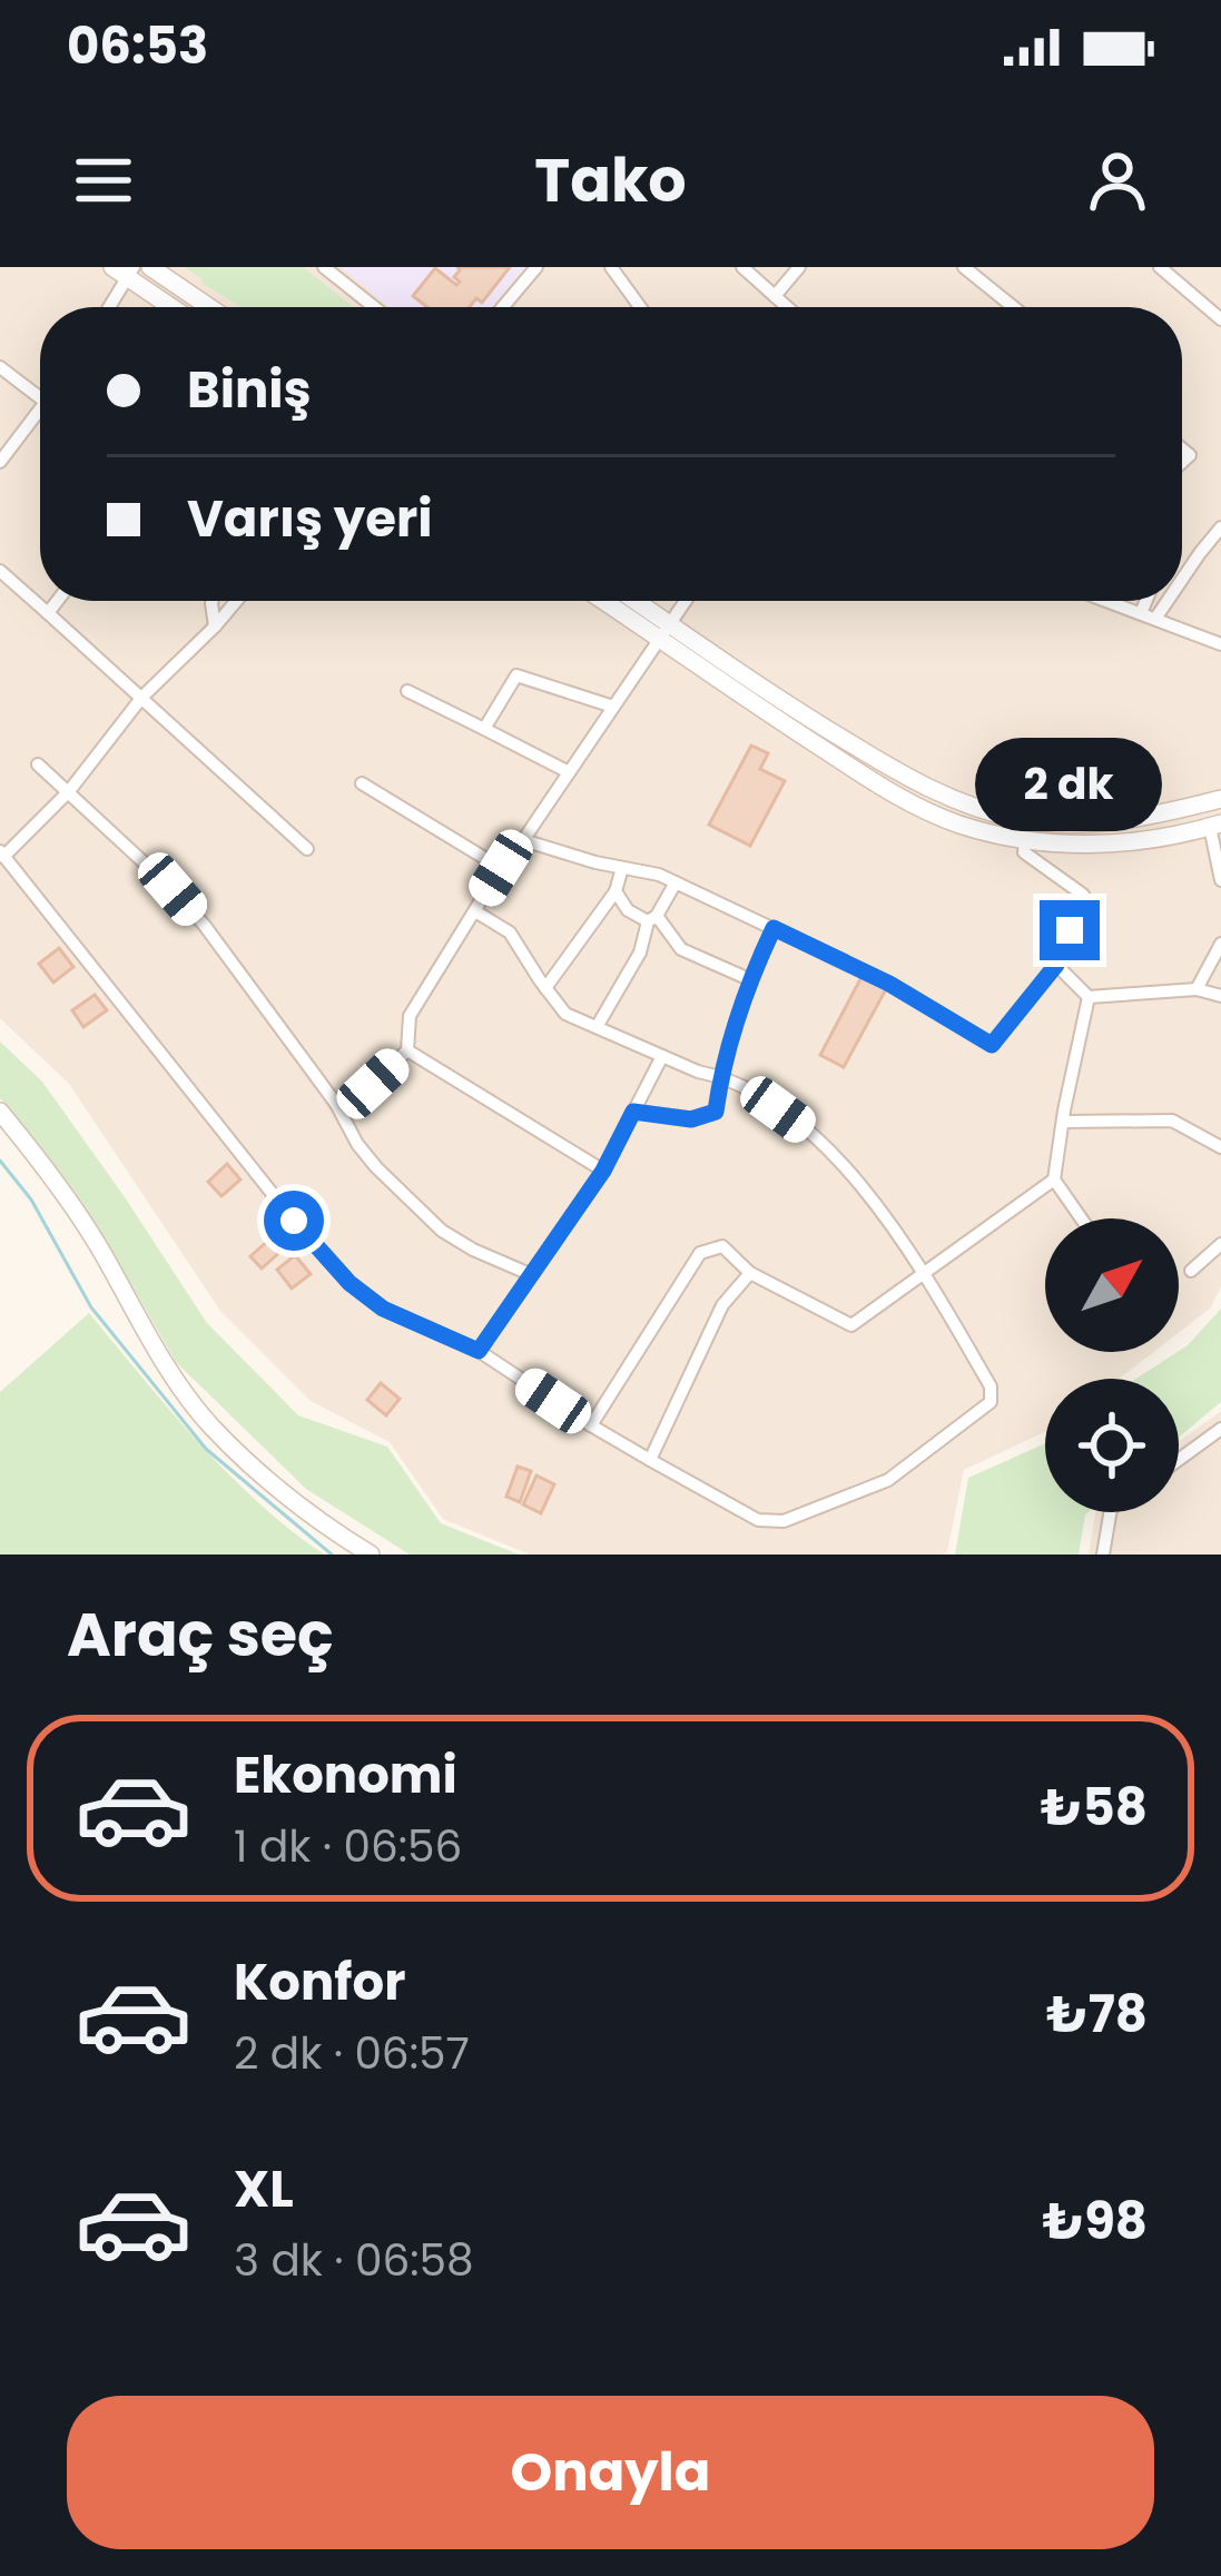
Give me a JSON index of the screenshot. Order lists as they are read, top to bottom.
{
  "north": "top right",
  "page": {
    "status": "06:53",
    "header": "Tako",
    "banner": ["Biniş", "Varış yeri"],
    "bubble": "2 dk",
    "heading": "Araç seç",
    "list": [
      {
        "name": "Ekonomi",
        "note": "1 dk · 06:56",
        "value": "₺58"
      },
      {
        "name": "Konfor",
        "note": "2 dk · 06:57",
        "value": "₺78"
      },
      {
        "name": "XL",
        "note": "3 dk · 06:58",
        "value": "₺98"
      }
    ],
    "buttons": "Onayla"
  }
}
